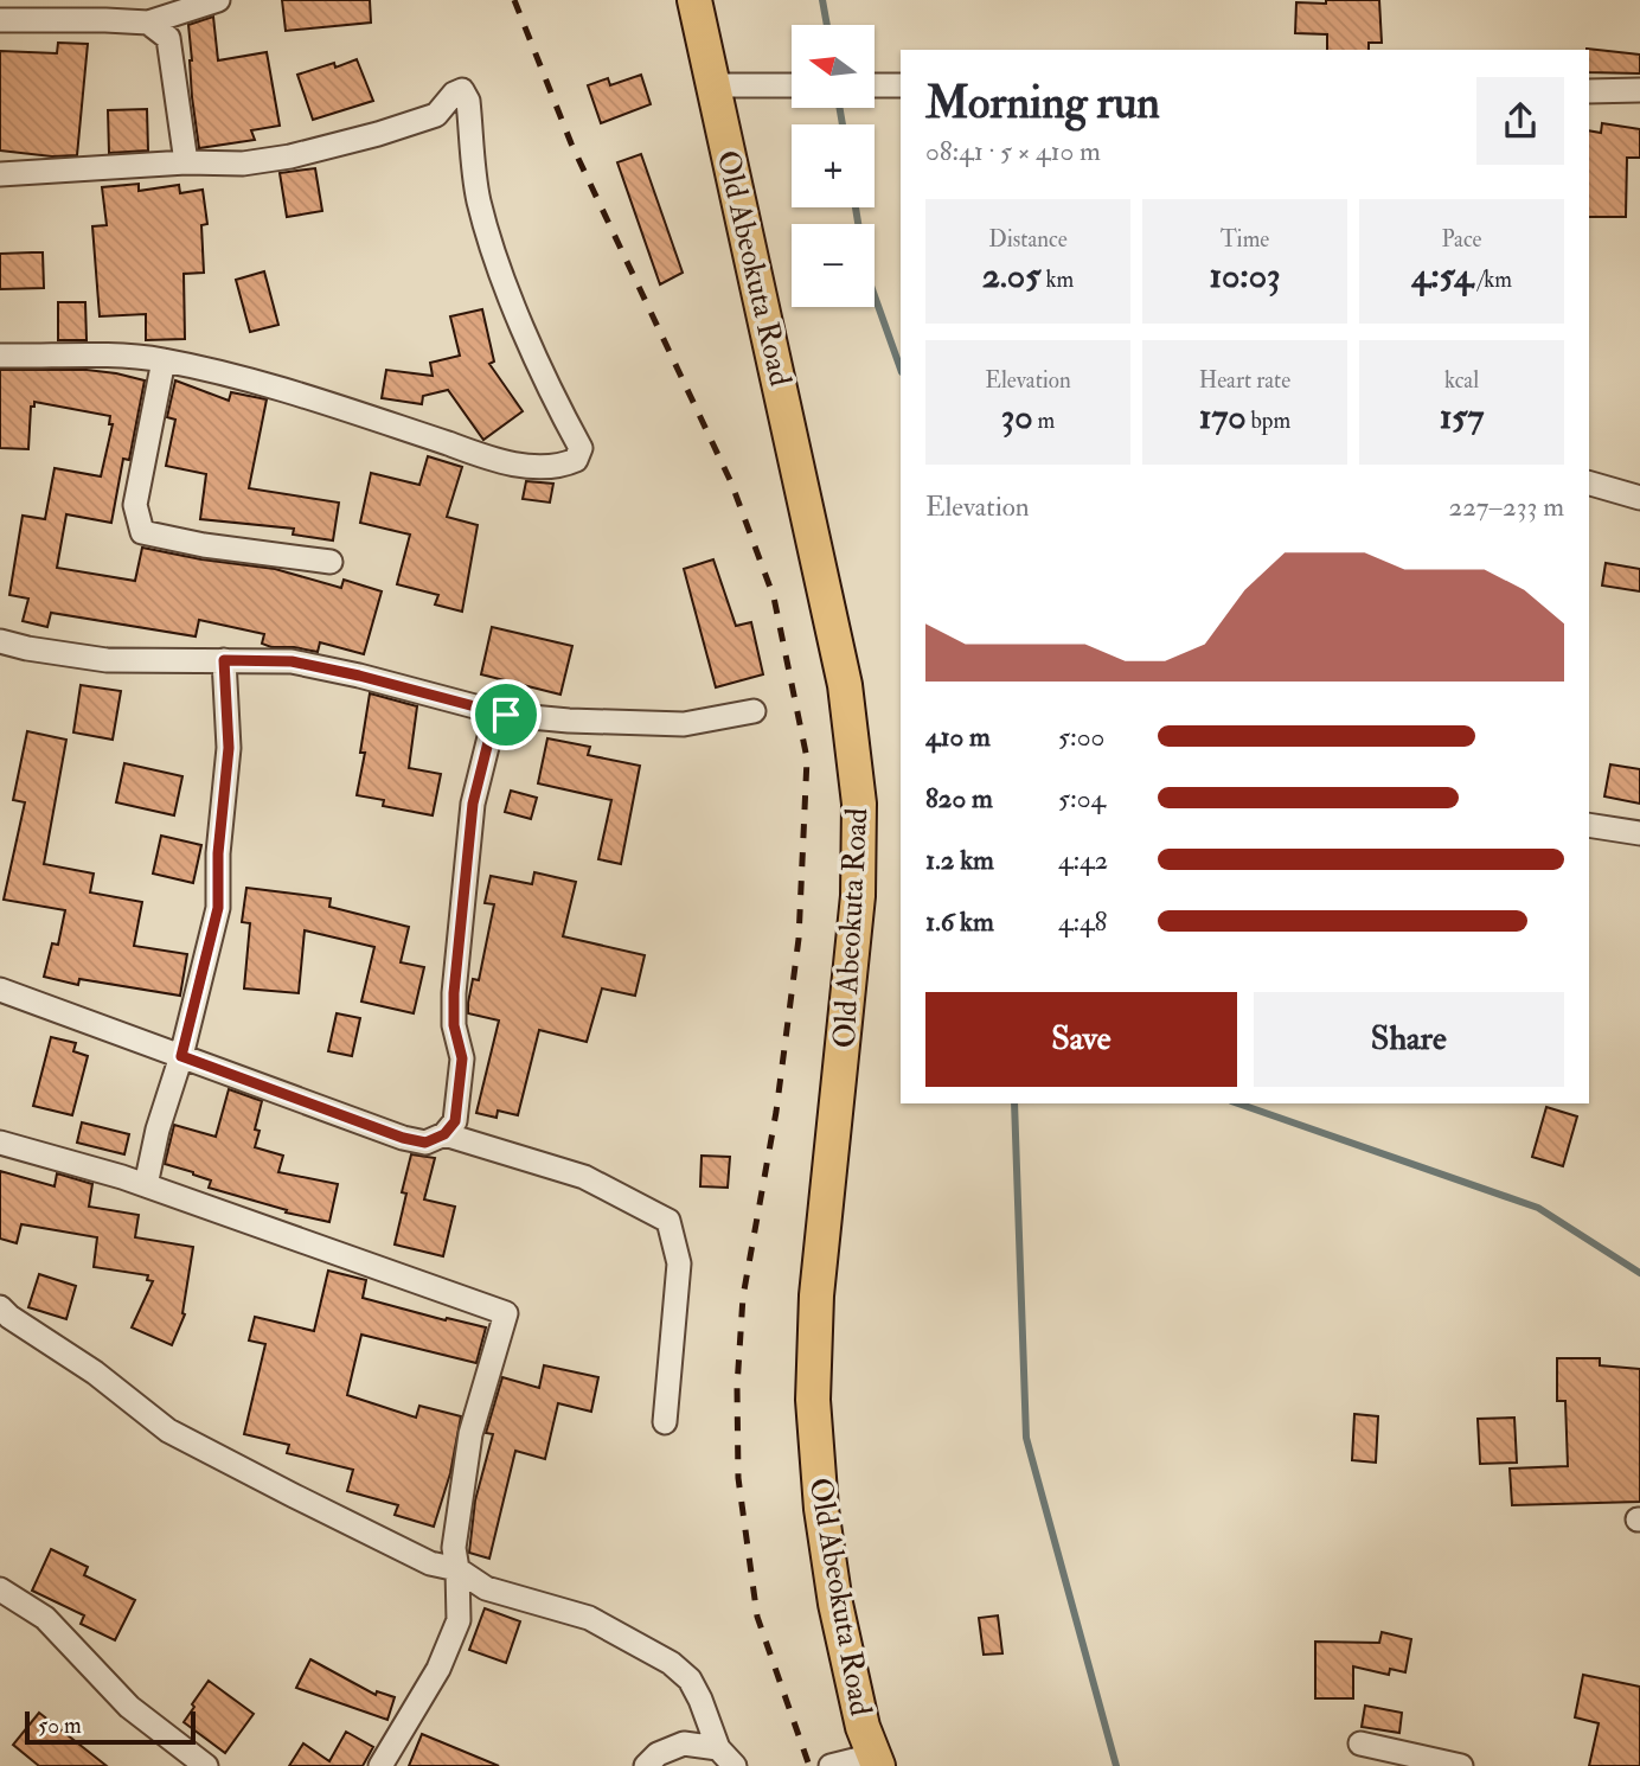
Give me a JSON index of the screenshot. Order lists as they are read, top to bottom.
{
  "streets": {
    "highway": ["Old Abeokuta Road"]
  },
  "scale_bar": "50 m",
  "north": "left",
  "page": {
    "map_buttons": ["+", "−"],
    "heading": ["Morning run", "08:41 · 5 × 410 m"],
    "stats": [
      ["Distance", "2.05 km"],
      ["Time", "10:03"],
      ["Pace", "4:54 /km"],
      ["Elevation", "30 m"],
      ["Heart rate", "170 bpm"],
      ["kcal", "157"]
    ],
    "chart": ["Elevation", "227–233 m"],
    "list": [
      {
        "name": "410 m",
        "note": "5:00"
      },
      {
        "name": "820 m",
        "note": "5:04"
      },
      {
        "name": "1.2 km",
        "note": "4:42"
      },
      {
        "name": "1.6 km",
        "note": "4:48"
      }
    ],
    "buttons": ["Save", "Share"],
    "scale": "50 m"
  }
}
